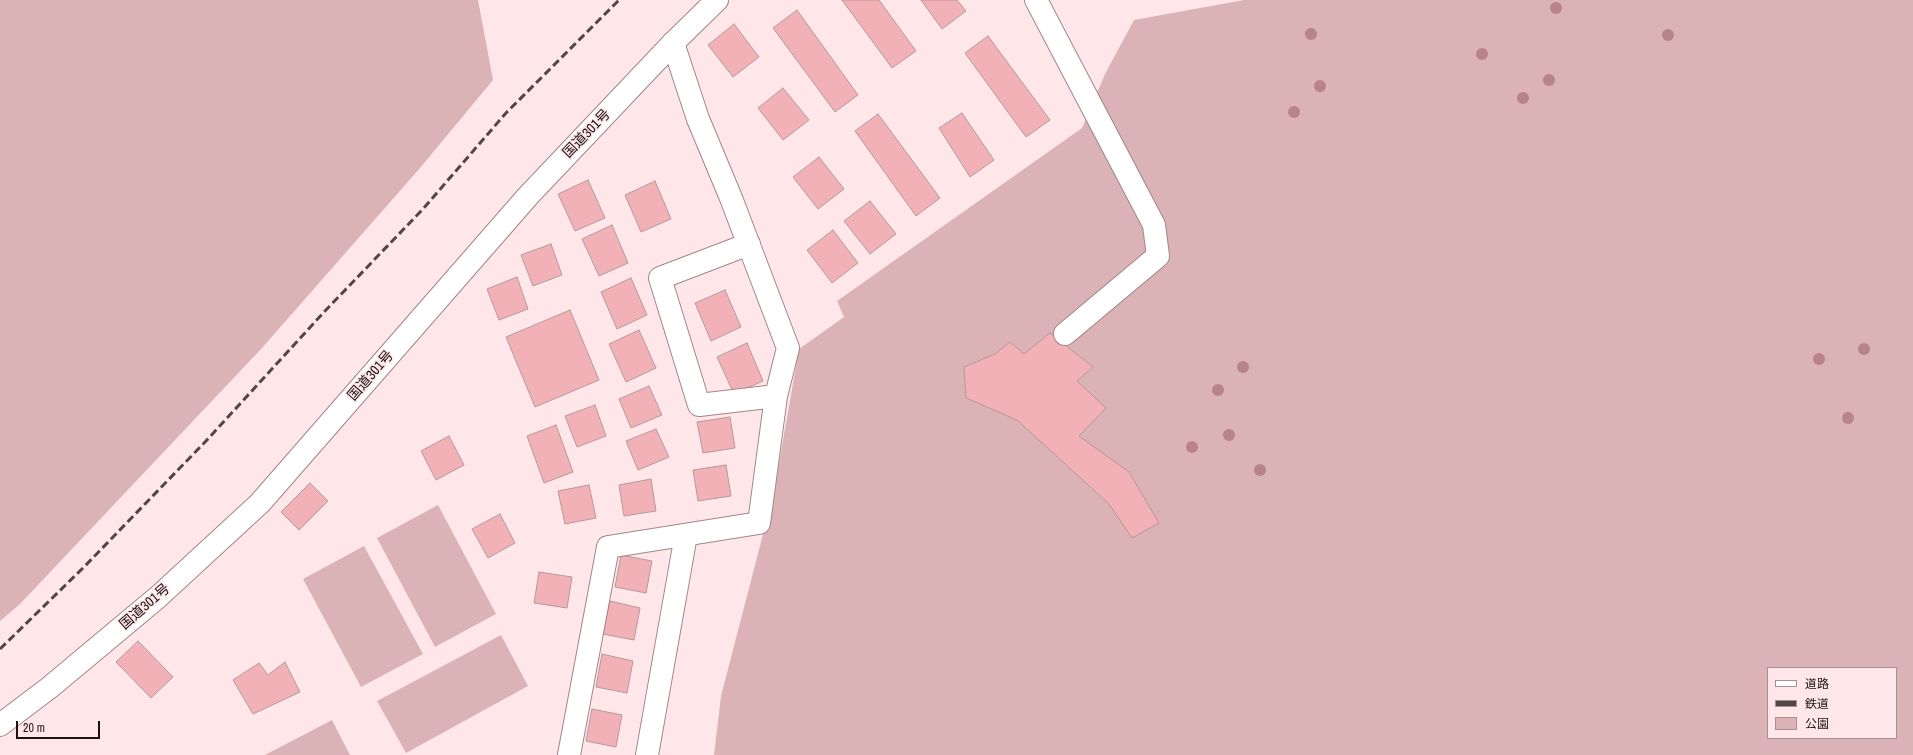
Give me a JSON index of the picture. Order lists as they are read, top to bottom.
{
  "streets": {
    "main road": ["国道301号"]
  },
  "legend": ["道路", "鉄道", "公園"],
  "scale_bar": "20 m"
}
